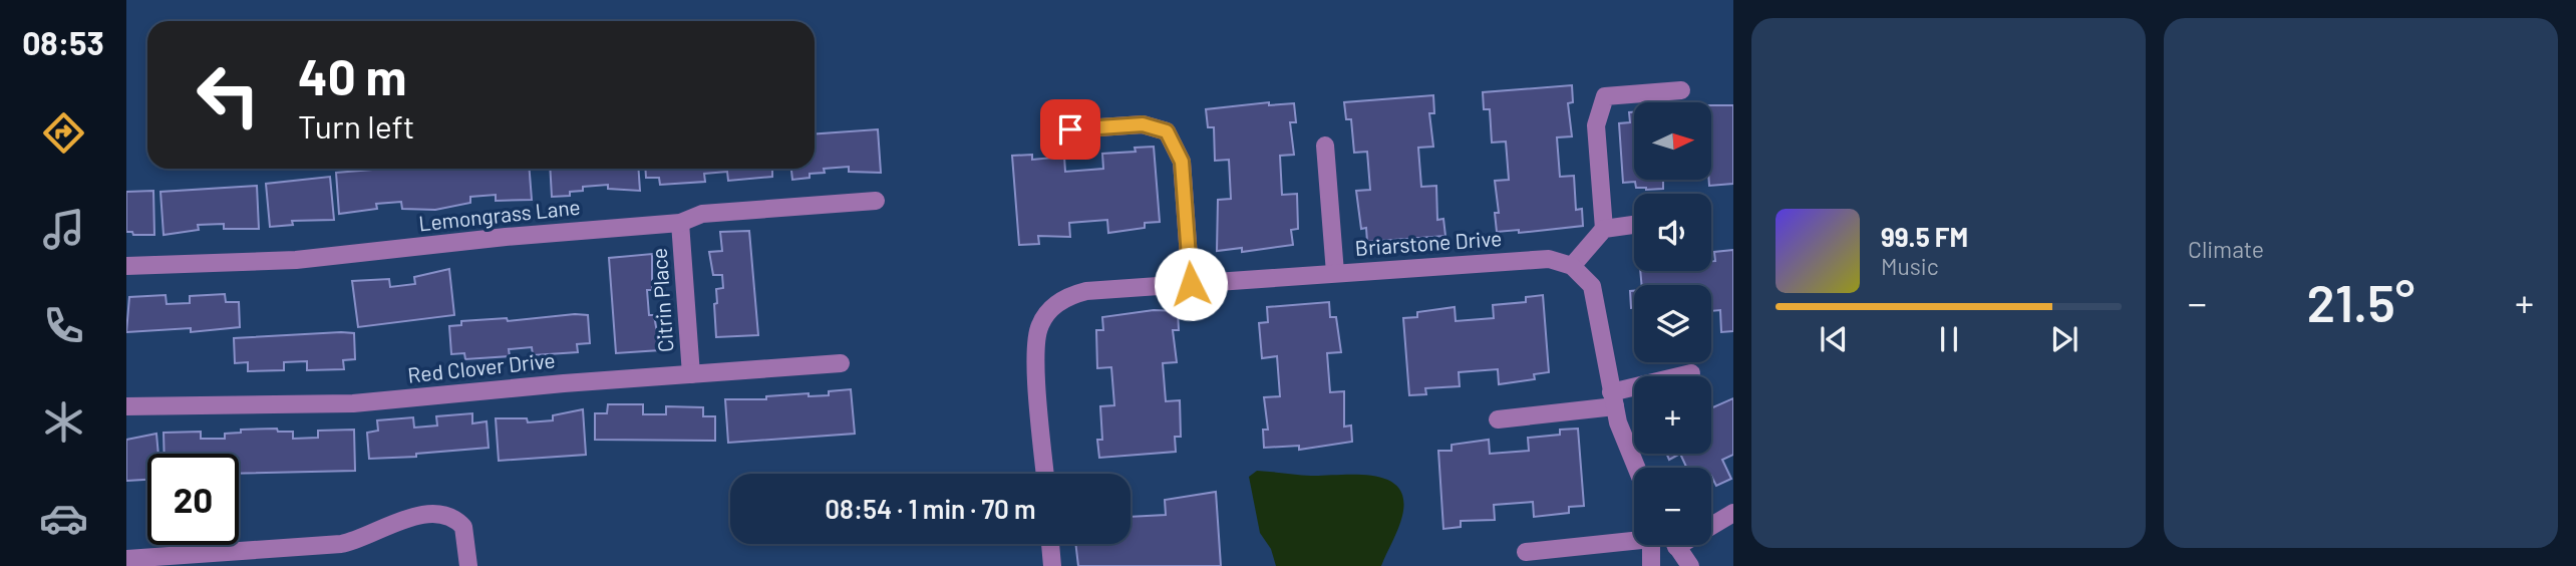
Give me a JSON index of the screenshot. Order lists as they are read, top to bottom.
{
  "streets": {
    "street": [
      "Lemongrass Lane",
      "Briarstone Drive",
      "Citrin Place",
      "Red Clover Drive"
    ]
  },
  "crossings": [
    ["Lemongrass Lane", "Citrin Place"],
    ["Citrin Place", "Red Clover Drive"]
  ],
  "north": "right",
  "page": {
    "tabs": "08:53",
    "tile": "Climate",
    "turn": ["40 m", "Turn left"],
    "map_buttons": ["+", "−"],
    "song": ["99.5 FM", "Music"],
    "heat": ["−", "21.5°", "+"],
    "limit": "20",
    "trip": "08:54 · 1 min · 70 m"
  }
}
